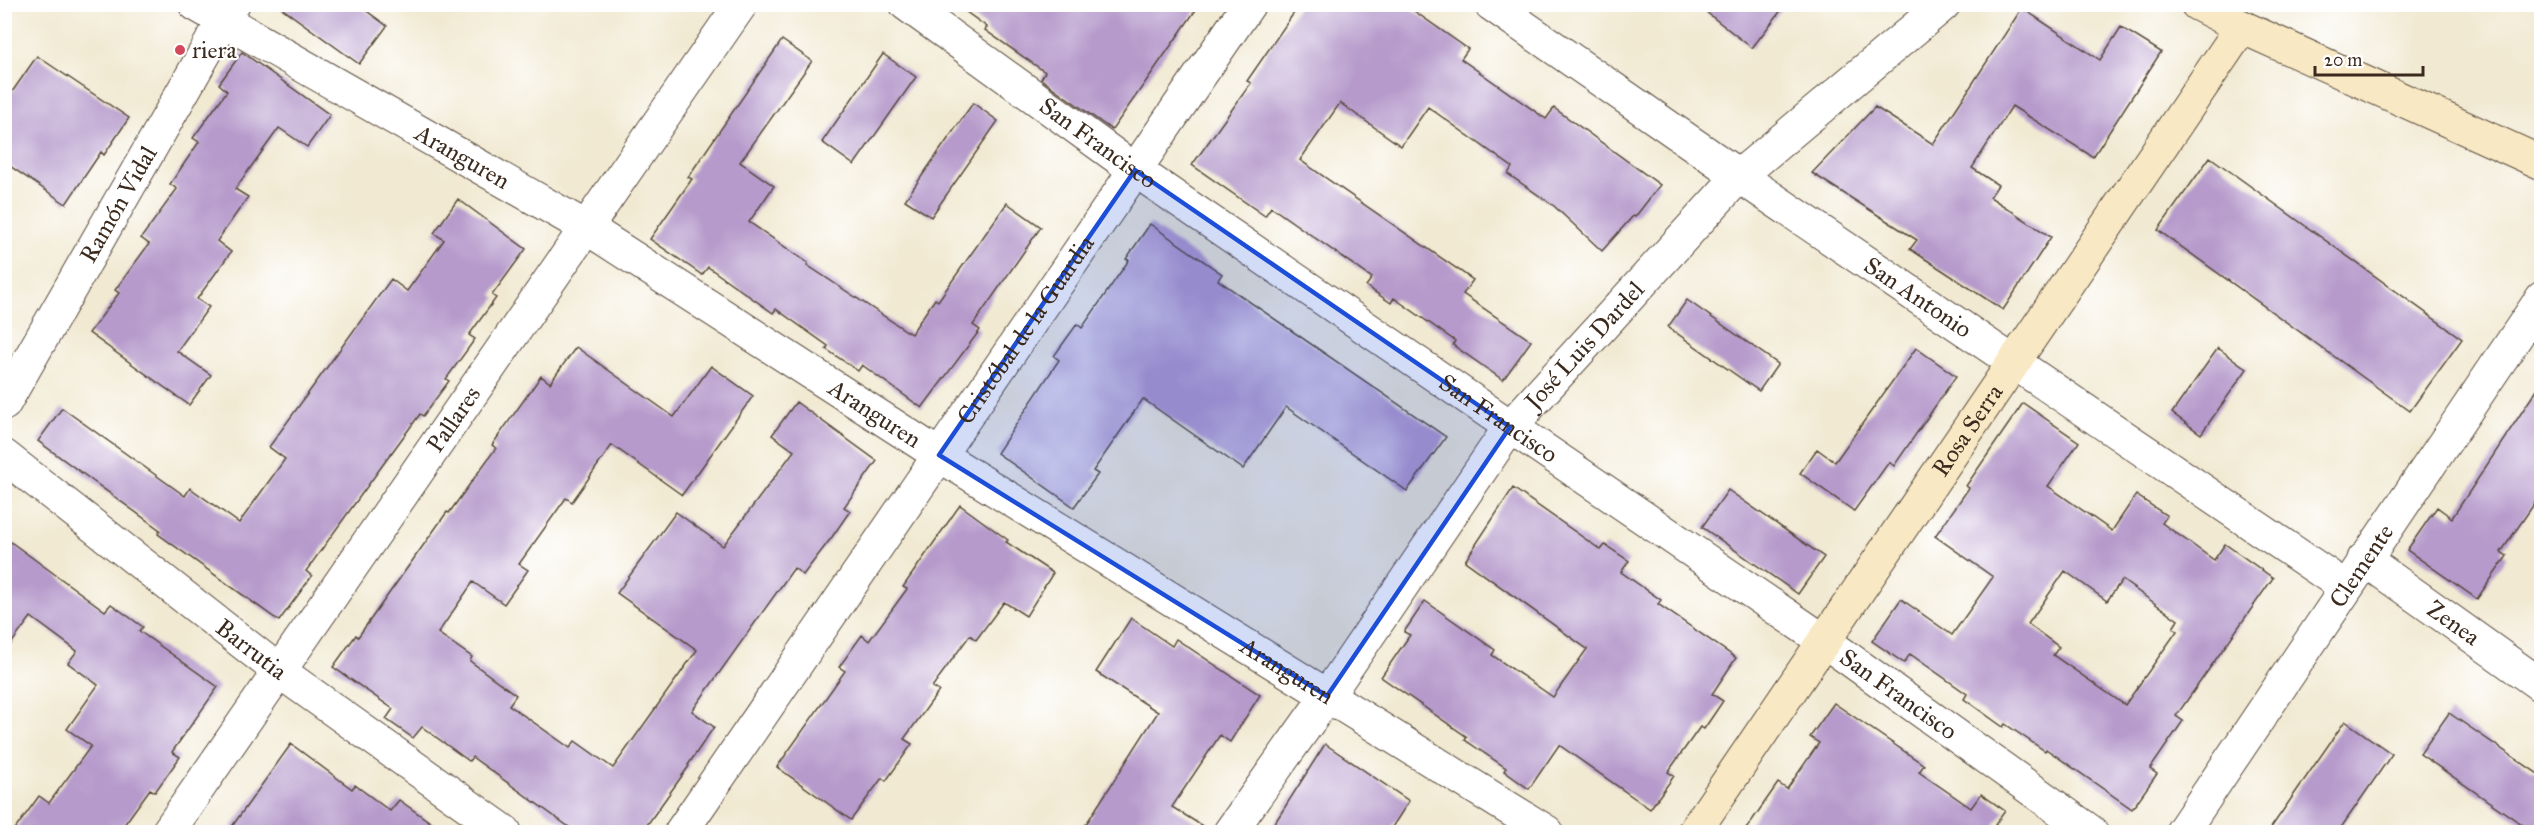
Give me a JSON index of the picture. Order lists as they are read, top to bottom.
{
  "streets": {
    "street": [
      "San Francisco",
      "Aranguren",
      "Ramón Vidal",
      "San Antonio",
      "Cristóbal de la Guardia",
      "José Luis Dardel",
      "Pallares",
      "Rosa Serra",
      "Clemente",
      "Zenea",
      "Barrutia"
    ]
  },
  "crossings": [
    ["San Francisco", "Cristóbal de la Guardia"],
    ["San Francisco", "José Luis Dardel"],
    ["San Francisco", "Rosa Serra"],
    ["Aranguren", "Ramón Vidal"],
    ["Aranguren", "Cristóbal de la Guardia"],
    ["Aranguren", "José Luis Dardel"],
    ["Aranguren", "Pallares"],
    ["San Antonio", "José Luis Dardel"],
    ["San Antonio", "Rosa Serra"],
    ["San Antonio", "Clemente"],
    ["Pallares", "Barrutia"],
    ["Clemente", "Zenea"]
  ],
  "places": ["riera"],
  "scale_bar": "20 m"
}
